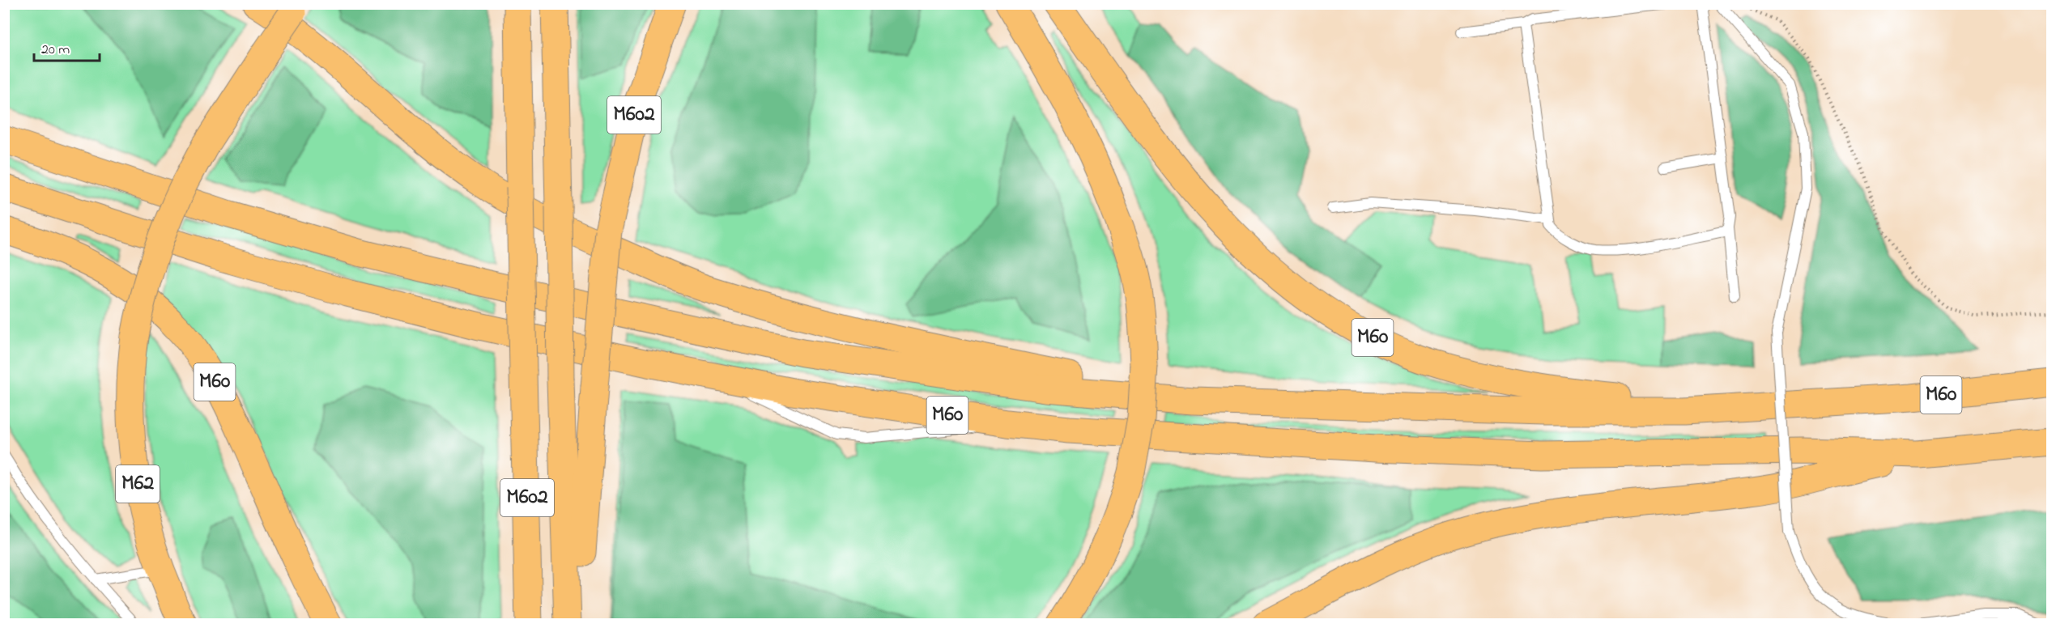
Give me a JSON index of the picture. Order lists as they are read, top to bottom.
{
  "streets": {
    "highway": ["M602", "M60", "M62"]
  },
  "scale_bar": "20 m"
}
